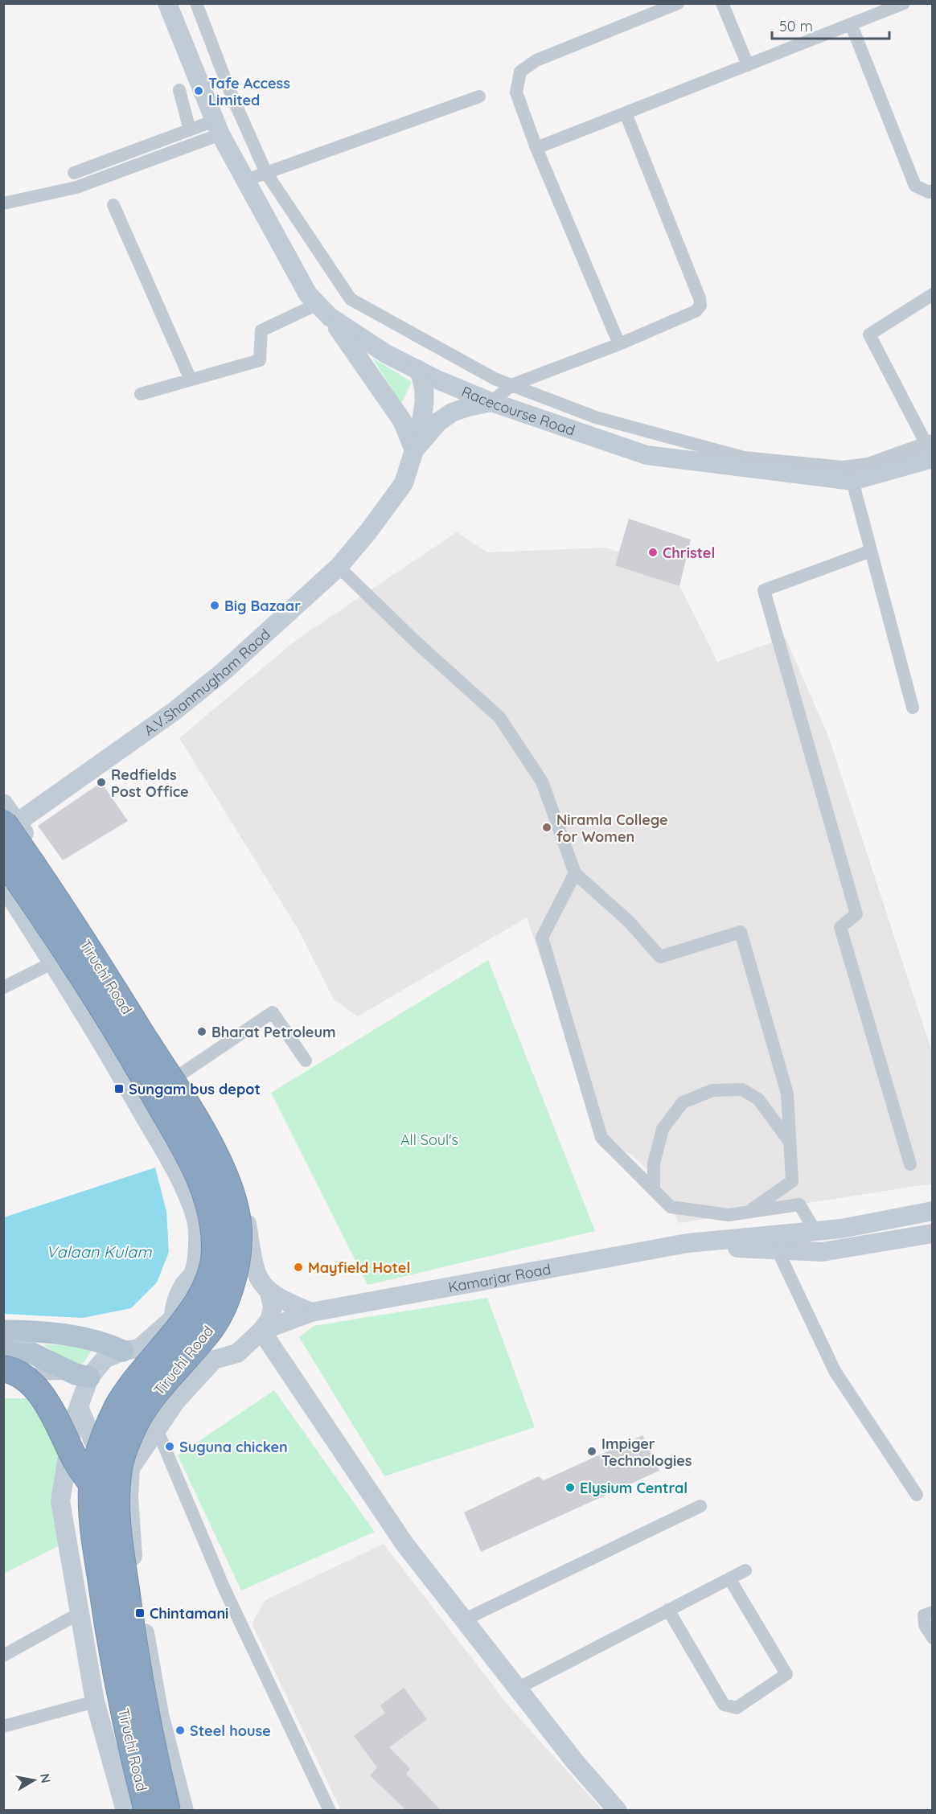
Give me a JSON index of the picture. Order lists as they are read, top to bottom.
{
  "streets": {
    "highway": ["Tiruchi Road"],
    "street": ["Racecourse Road", "A.V.Shanmugham Raod", "Kamarjar Road"]
  },
  "crossings": [
    ["Racecourse Road", "A.V.Shanmugham Raod"],
    ["A.V.Shanmugham Raod", "Tiruchi Road"]
  ],
  "water": ["Valaan Kulam"],
  "parks": ["All Soul's"],
  "places": {
    "other": [
      "Tafe Access Limited",
      "Christel",
      "Big Bazaar",
      "Redfields Post Office",
      "Niramla College for Women",
      "Bharat Petroleum",
      "Mayfield Hotel",
      "Suguna chicken",
      "Impiger Technologies",
      "Elysium Central",
      "Steel house"
    ],
    "transit": ["Sungam bus depot", "Chintamani"]
  },
  "scale_bar": "50 m",
  "north": "right"
}
